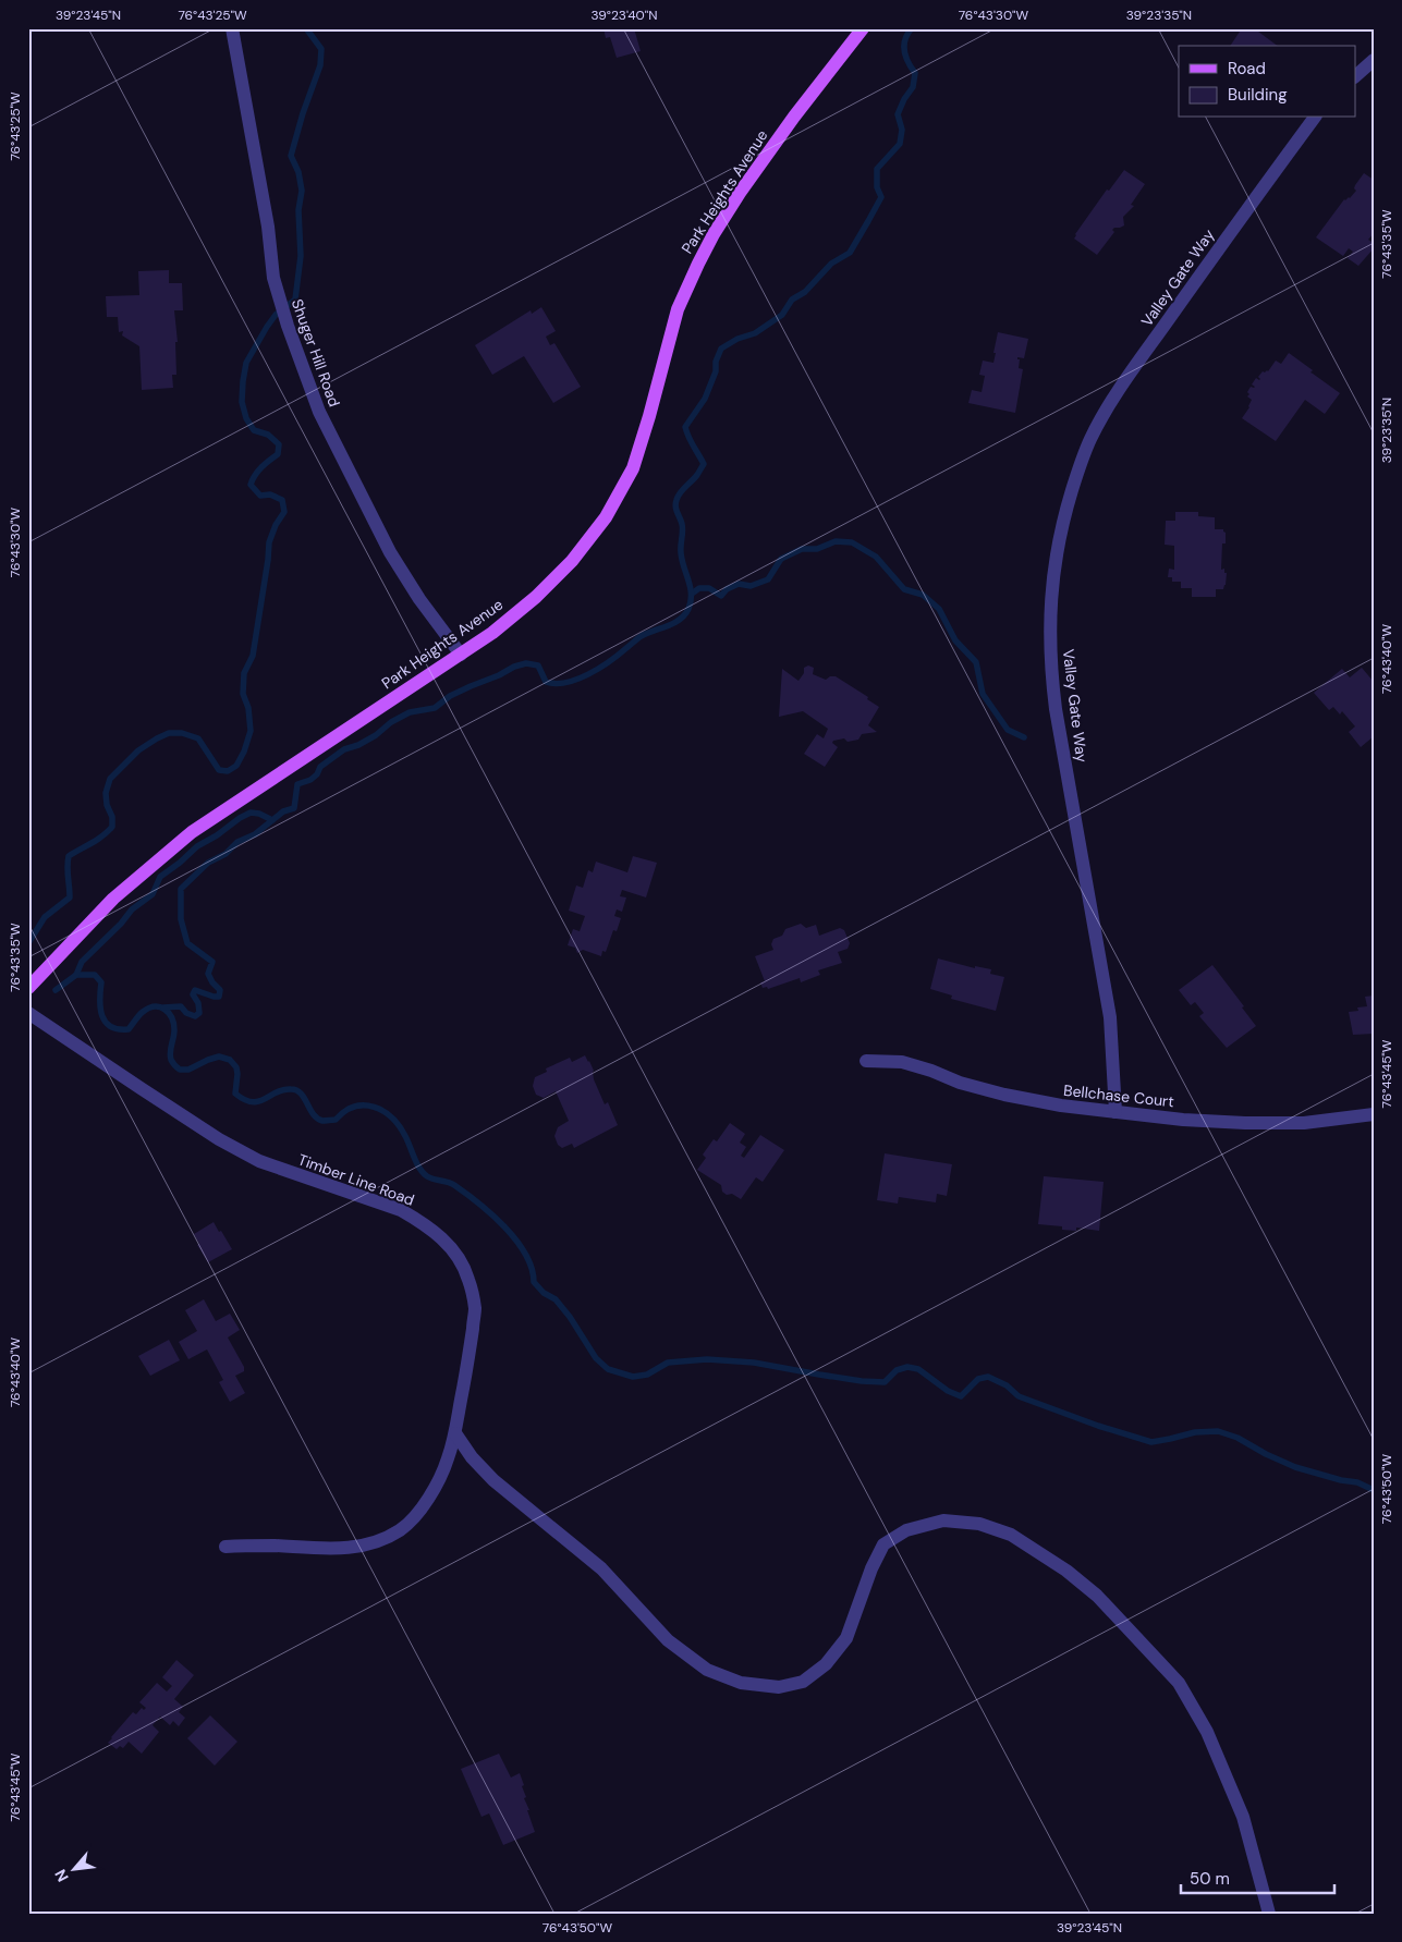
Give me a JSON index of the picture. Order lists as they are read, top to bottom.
{
  "streets": {
    "main road": ["Park Heights Avenue"],
    "street": [
      "Valley Gate Way",
      "Shuger Hill Road",
      "Bellchase Court",
      "Timber Line Road"
    ]
  },
  "crossings": [
    ["Park Heights Avenue", "Shuger Hill Road"],
    ["Valley Gate Way", "Bellchase Court"]
  ],
  "legend": ["Road", "Building"],
  "scale_bar": "50 m",
  "north": "bottom left",
  "coordinates": [
    "39°23'45\"N",
    "76°43'25\"W",
    "39°23'40\"N",
    "76°43'30\"W",
    "39°23'35\"N",
    "76°43'35\"W",
    "76°43'40\"W",
    "76°43'45\"W",
    "76°43'50\"W"
  ]
}
